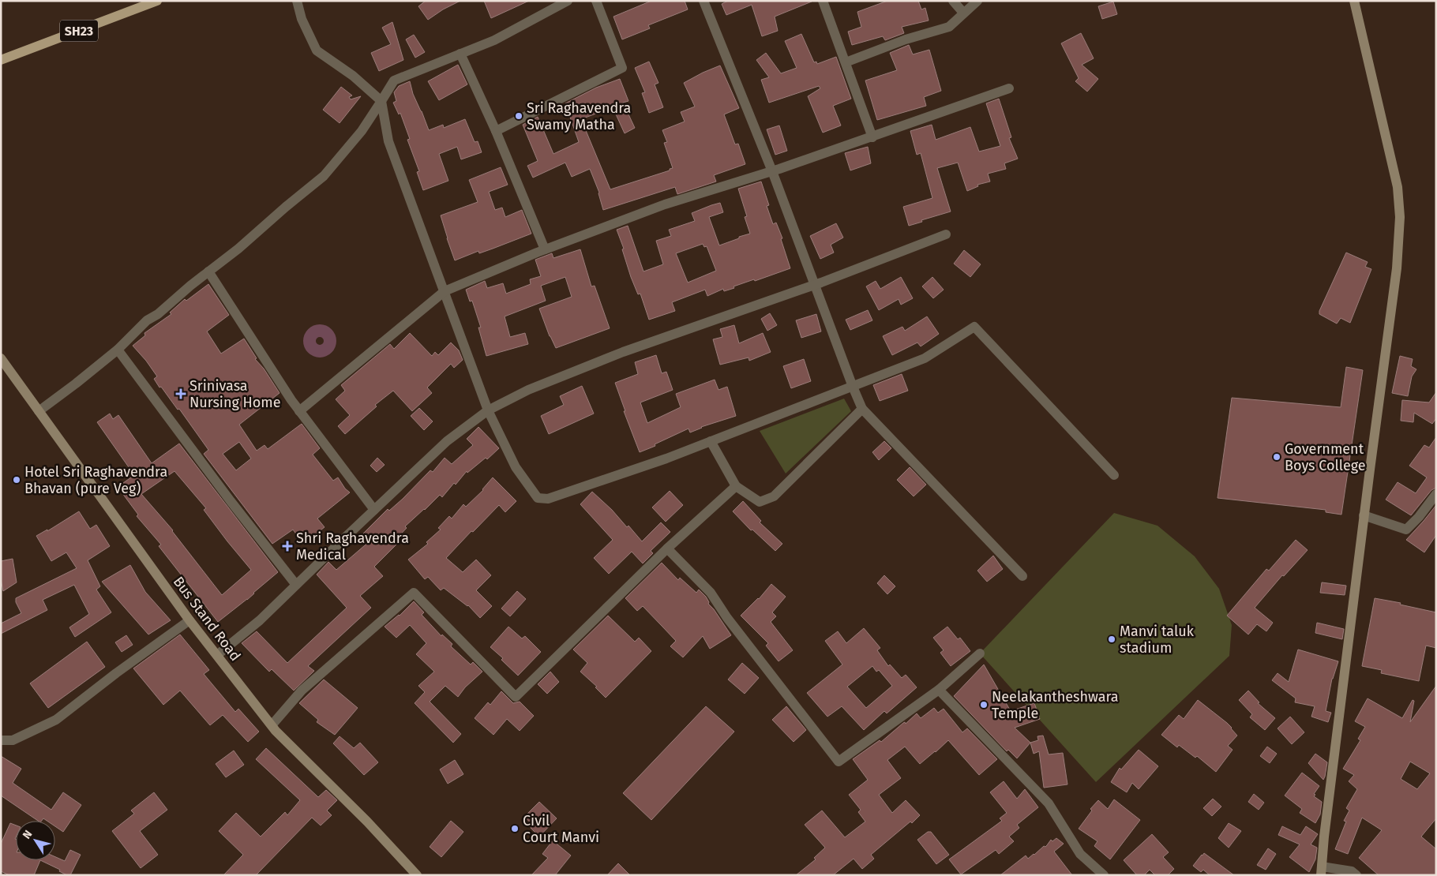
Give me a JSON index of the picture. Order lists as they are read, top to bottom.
{
  "streets": {
    "main road": ["SH23", "Bus Stand Road"]
  },
  "places": {
    "other": [
      "Sri Raghavendra Swamy Matha",
      "Government Boys College",
      "Hotel Sri Raghavendra Bhavan (pure Veg)",
      "Manvi taluk stadium",
      "Neelakantheshwara Temple",
      "Civil Court Manvi"
    ],
    "health": ["Srinivasa Nursing Home", "Shri Raghavendra Medical"]
  },
  "north": "top left"
}
